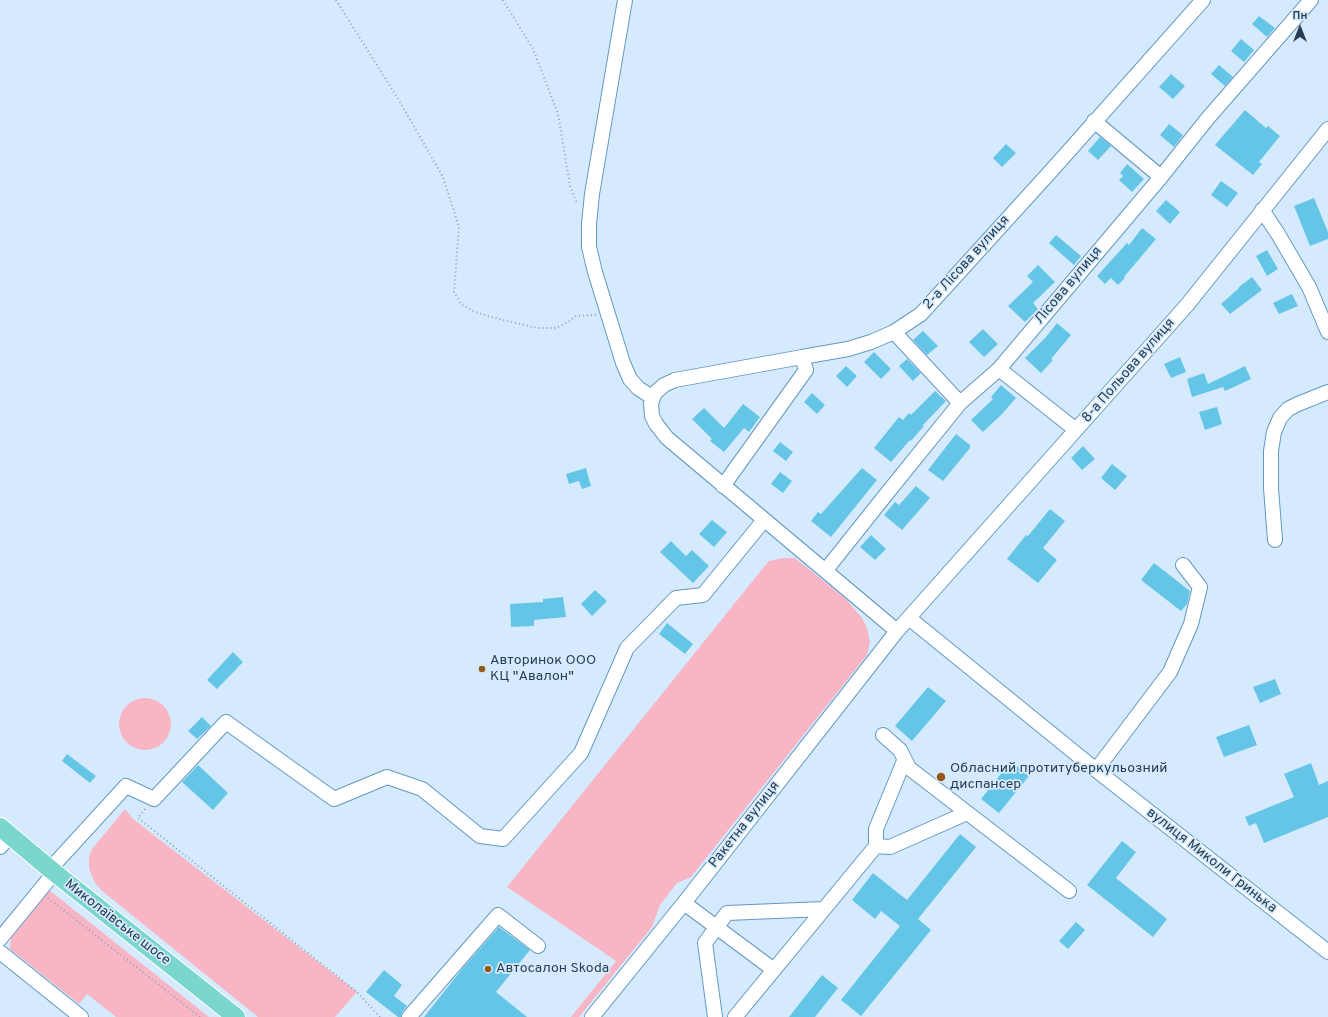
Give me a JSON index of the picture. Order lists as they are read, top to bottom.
{
  "streets": {
    "main road": ["Миколаївське шосе"],
    "street": [
      "2-а Лісова вулиця",
      "Лісова вулиця",
      "8-а Польова вулиця",
      "Ракетна вулиця",
      "вулиця Миколи Гринька"
    ]
  },
  "crossings": [
    ["8-а Польова вулиця", "Ракетна вулиця"],
    ["8-а Польова вулиця", "вулиця Миколи Гринька"]
  ],
  "places": ["Авторинок ООО КЦ \"Авалон\"", "Обласний протитуберкульозний диспансер", "Автосалон Skoda"],
  "north": "top"
}
